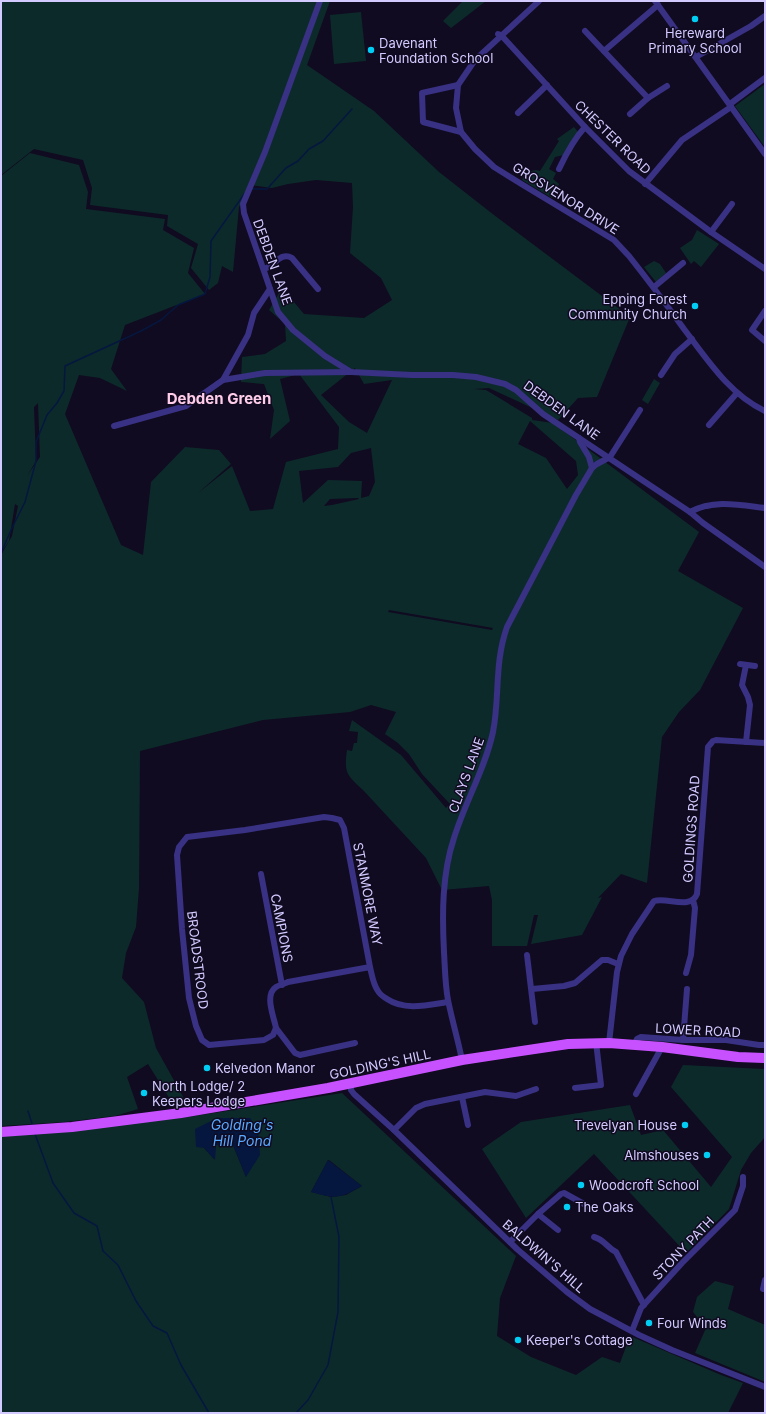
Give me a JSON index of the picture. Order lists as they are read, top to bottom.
{
  "streets": {
    "main road": ["GOLDING'S HILL"],
    "street": [
      "CHESTER ROAD",
      "GROSVENOR DRIVE",
      "DEBDEN LANE",
      "CLAYS LANE",
      "GOLDINGS ROAD",
      "STANMORE WAY",
      "CAMPIONS",
      "BROADSTROOD",
      "LOWER ROAD",
      "STONY PATH",
      "BALDWIN'S HILL"
    ]
  },
  "crossings": [
    ["CHESTER ROAD", "GROSVENOR DRIVE"],
    ["DEBDEN LANE", "CLAYS LANE"],
    ["CLAYS LANE", "STANMORE WAY"],
    ["CLAYS LANE", "GOLDING'S HILL"],
    ["GOLDINGS ROAD", "GOLDING'S HILL"],
    ["STANMORE WAY", "BROADSTROOD"],
    ["LOWER ROAD", "GOLDING'S HILL"],
    ["GOLDING'S HILL", "BALDWIN'S HILL"],
    ["STONY PATH", "BALDWIN'S HILL"]
  ],
  "districts": ["Debden Green"],
  "water": ["Golding's Hill Pond"],
  "places": [
    "Hereward Primary School",
    "Davenant Foundation School",
    "Epping Forest Community Church",
    "Kelvedon Manor",
    "North Lodge/ 2 Keepers Lodge",
    "Trevelyan House",
    "Almshouses",
    "Woodcroft School",
    "The Oaks",
    "Four Winds",
    "Keeper's Cottage"
  ]
}
